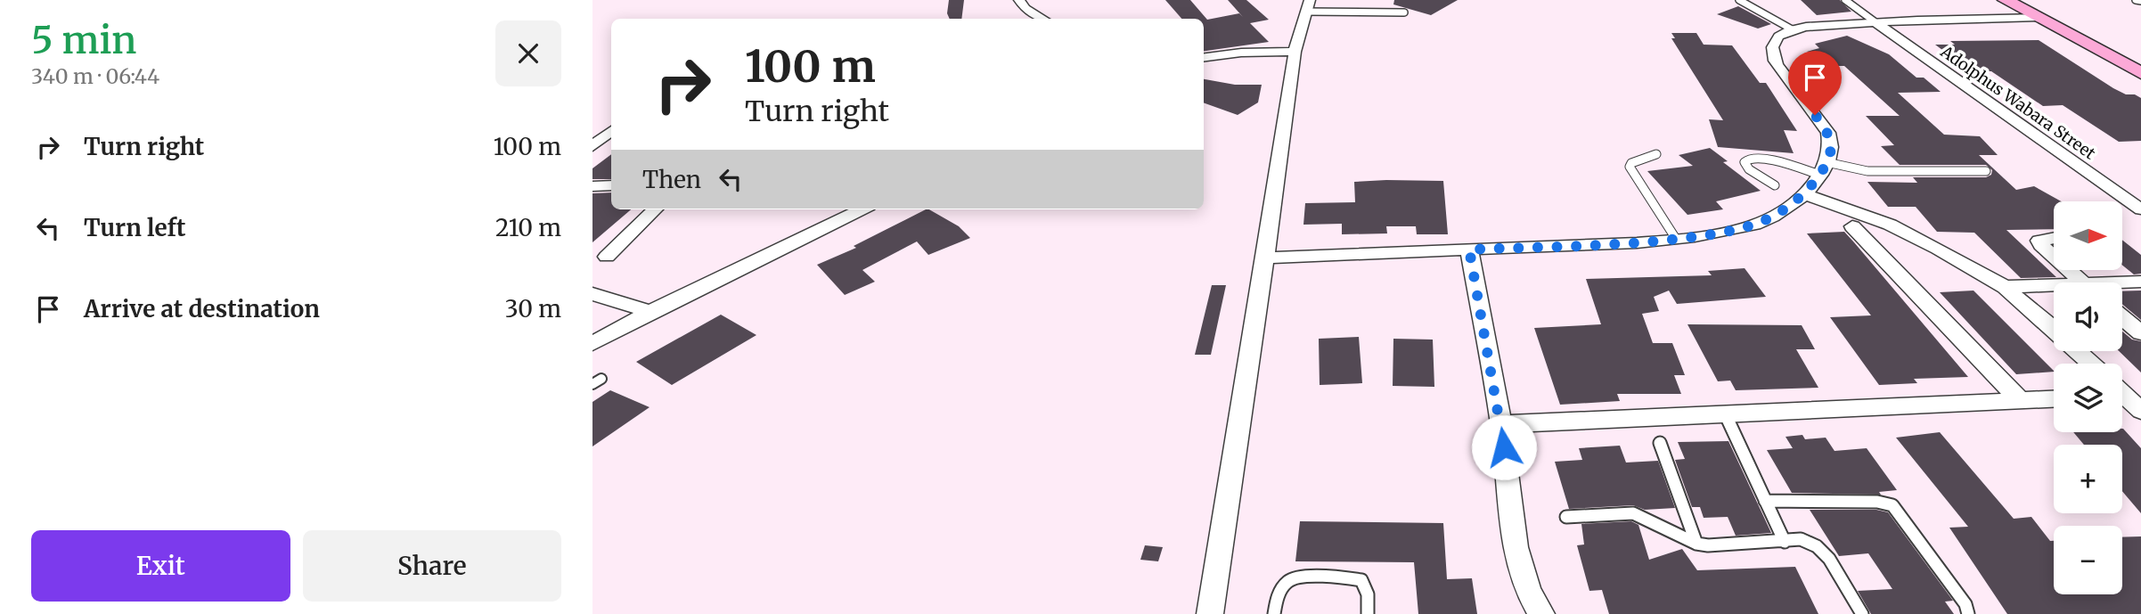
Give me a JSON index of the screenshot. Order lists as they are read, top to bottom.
{
  "streets": {
    "street": ["Adolphus Wabara Street"]
  },
  "north": "right",
  "page": {
    "heading": ["5 min", "340 m · 06:44"],
    "turn": ["100 m", "Turn right"],
    "list": [
      {
        "name": "Turn right",
        "value": "100 m"
      },
      {
        "name": "Turn left",
        "value": "210 m"
      },
      {
        "name": "Arrive at destination",
        "value": "30 m"
      }
    ],
    "then": "Then",
    "map_buttons": ["+", "−"],
    "buttons": ["Exit", "Share"]
  }
}
